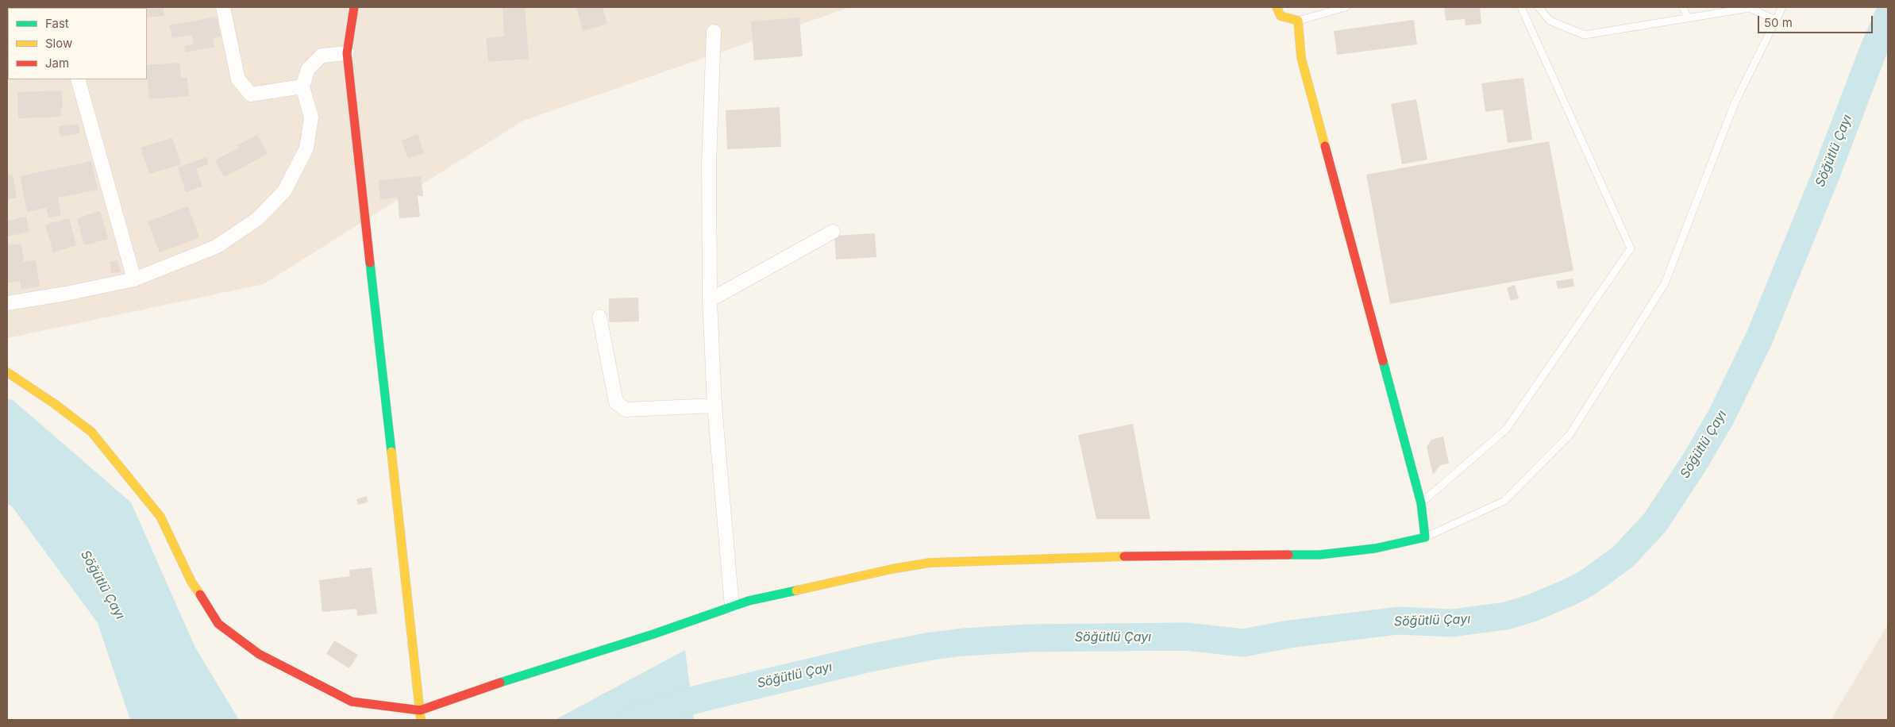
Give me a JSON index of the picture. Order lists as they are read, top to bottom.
{
  "water": ["Söğütlü Çayı"],
  "legend": ["Fast", "Slow", "Jam"],
  "scale_bar": "50 m"
}
